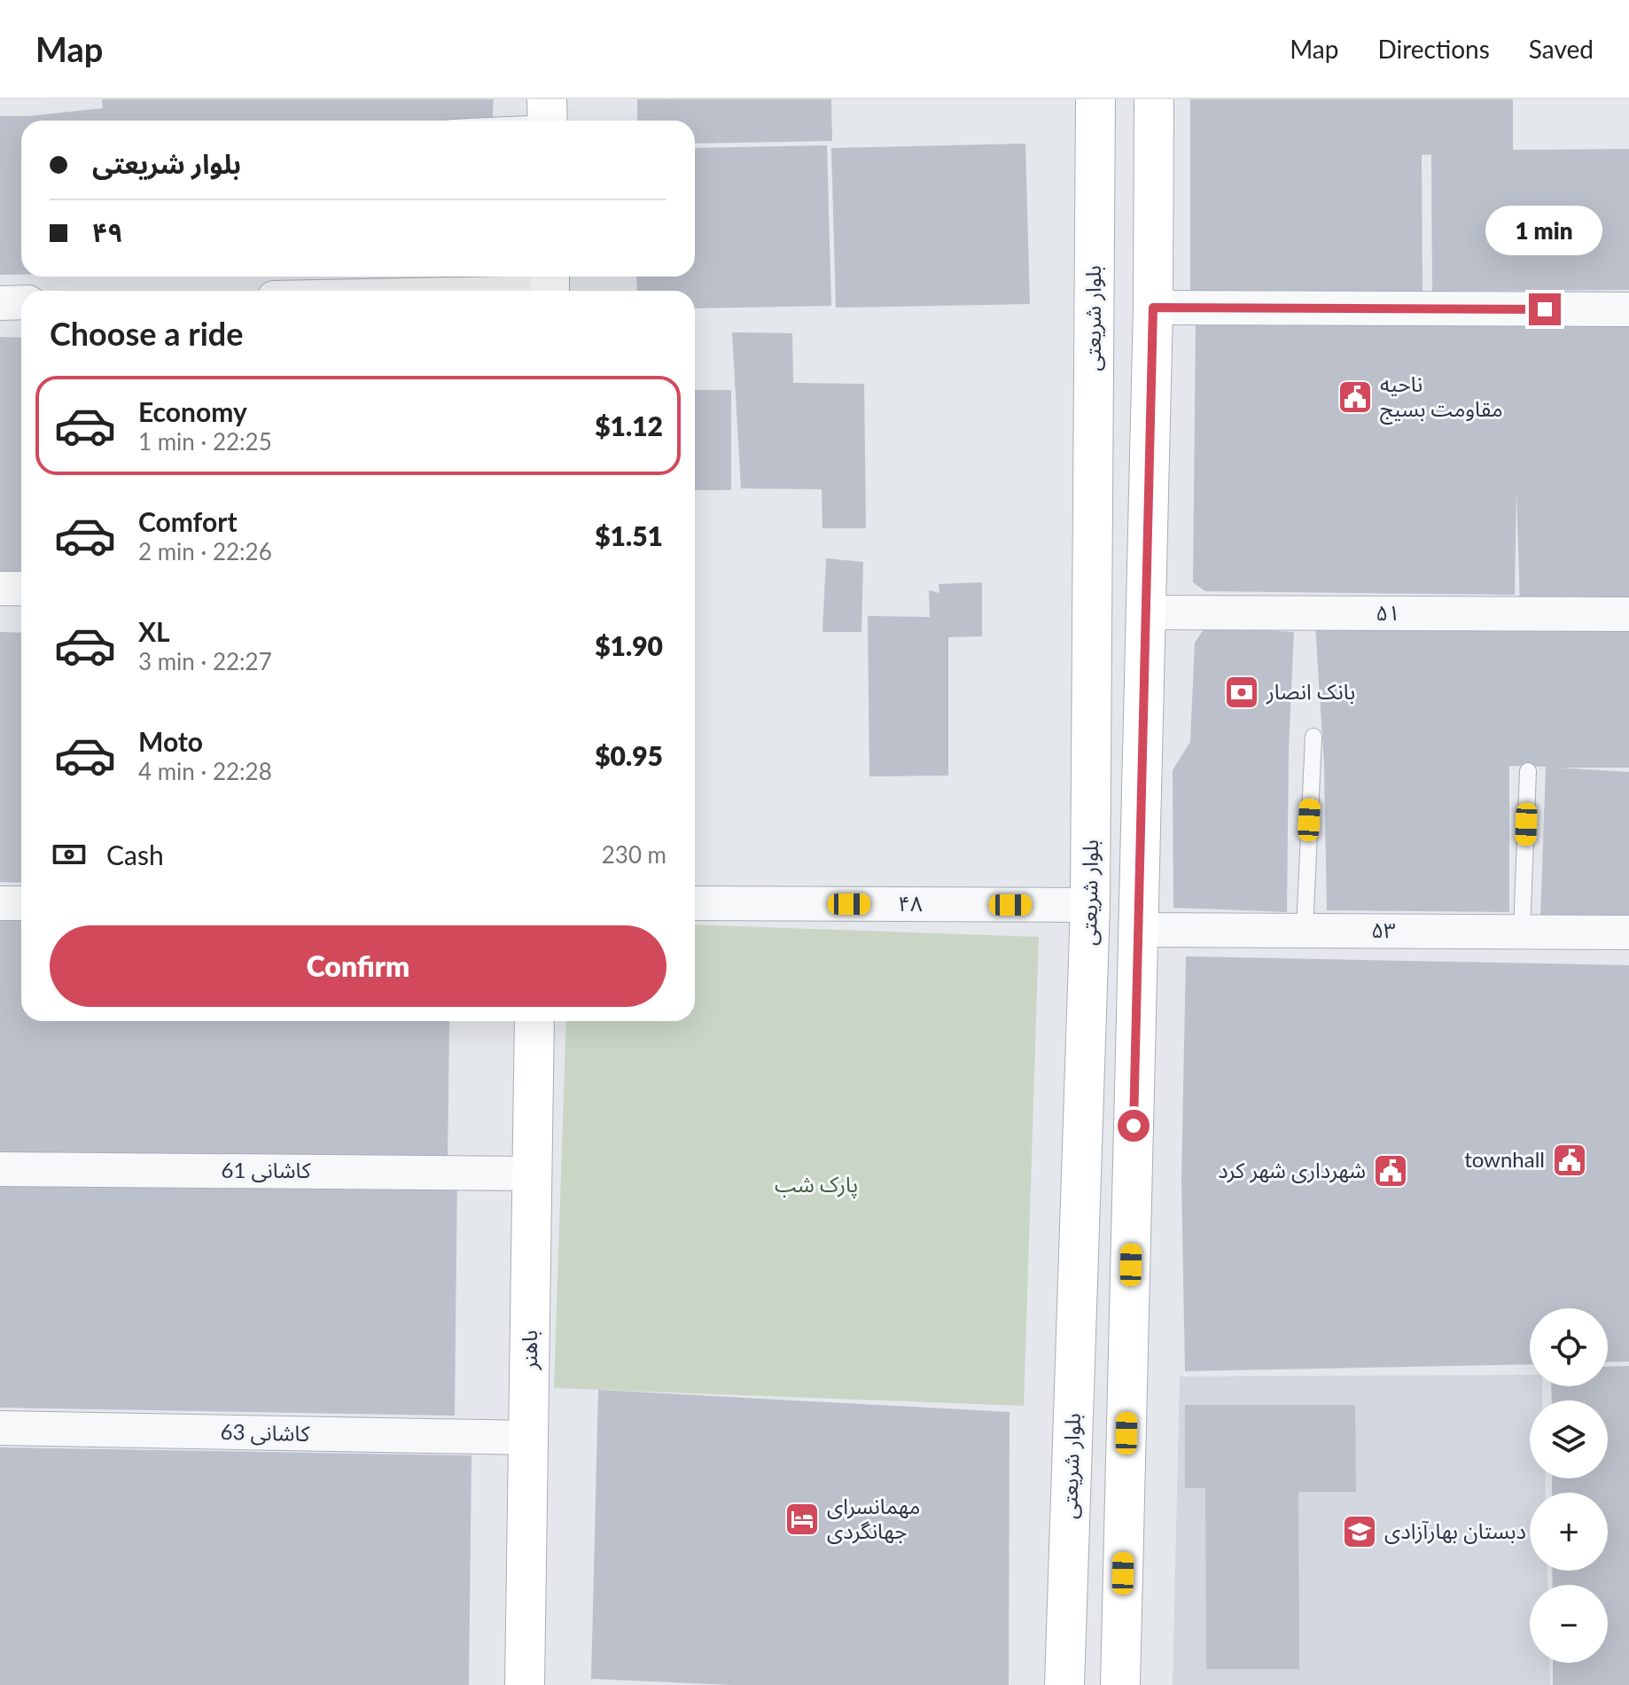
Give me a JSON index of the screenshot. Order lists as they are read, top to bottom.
{
  "streets": {
    "main road": ["بلوار شریعتی", "باهنر"],
    "street": [
      "۵۱",
      "۴۸",
      "۵۳",
      "کاشانی 61",
      "کاشانی 63"
    ]
  },
  "crossings": [
    ["بلوار شریعتی", "۴۸"],
    ["کاشانی 61", "باهنر"],
    ["باهنر", "کاشانی 63"]
  ],
  "parks": ["پارک شب"],
  "places": {
    "public building": ["ناحیه مقاومت بسیج", "townhall", "شهرداری شهر کرد"],
    "bank": ["بانک انصار"],
    "hotel": ["مهمانسرای جهانگردی"],
    "school or university": ["دبستان بهارآزادی"]
  },
  "page": {
    "header": "Map",
    "nav": ["Map", "Directions", "Saved"],
    "banner": ["بلوار شریعتی", "۴۹"],
    "bubble": "1 min",
    "heading": "Choose a ride",
    "list": [
      {
        "name": "Economy",
        "note": "1 min · 22:25",
        "value": "$1.12"
      },
      {
        "name": "Comfort",
        "note": "2 min · 22:26",
        "value": "$1.51"
      },
      {
        "name": "XL",
        "note": "3 min · 22:27",
        "value": "$1.90"
      },
      {
        "name": "Moto",
        "note": "4 min · 22:28",
        "value": "$0.95"
      }
    ],
    "pay": ["Cash", "230 m"],
    "buttons": "Confirm",
    "map_buttons": ["+", "−"]
  }
}
